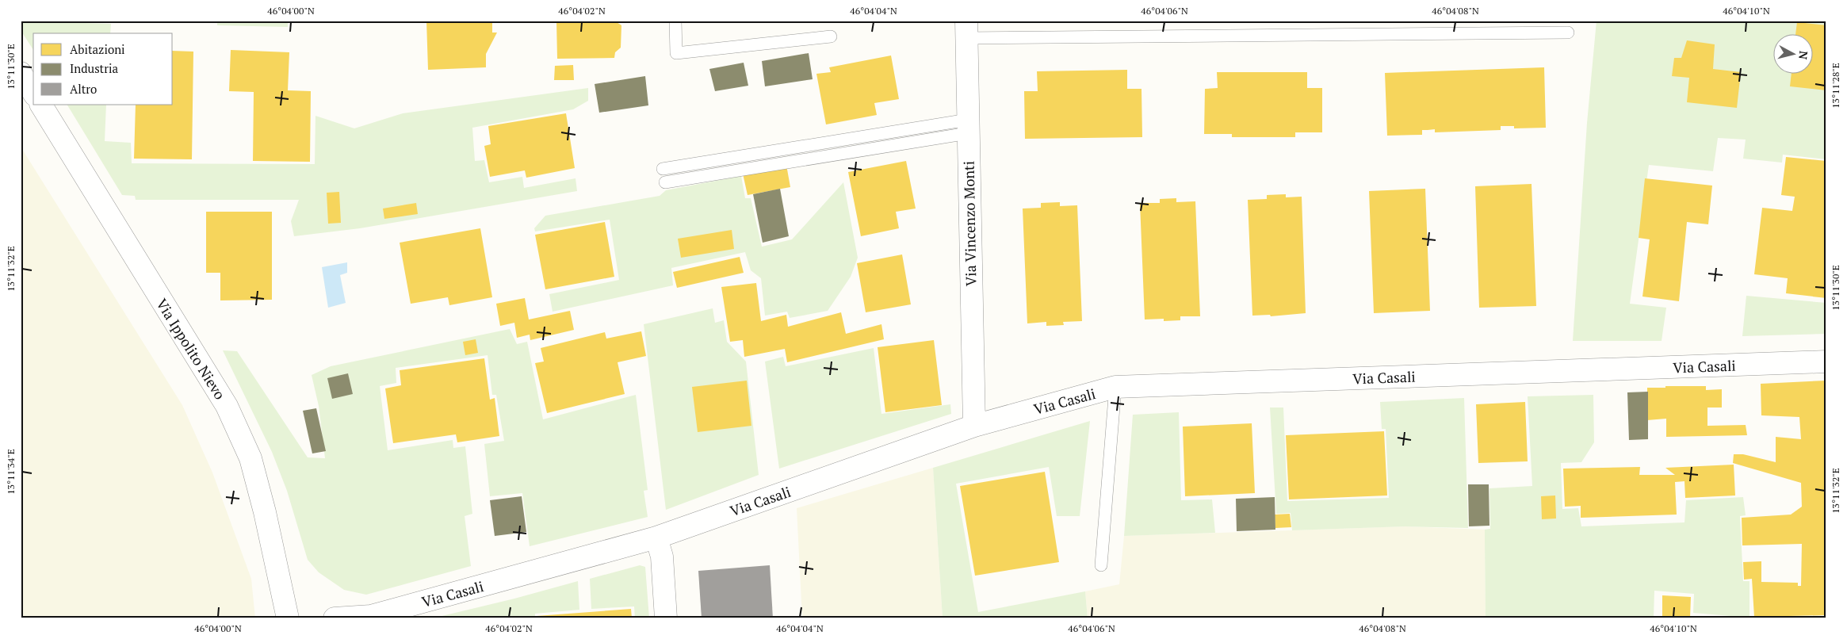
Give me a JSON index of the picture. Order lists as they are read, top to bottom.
{
  "streets": {
    "street": ["Via Vincenzo Monti", "Via Ippolito Nievo", "Via Casali"]
  },
  "crossings": [
    ["Via Vincenzo Monti", "Via Casali"]
  ],
  "legend": ["Abitazioni", "Industria", "Altro"],
  "north": "right",
  "coordinates": [
    "46°04'00\"N",
    "46°04'02\"N",
    "46°04'04\"N",
    "46°04'06\"N",
    "46°04'08\"N",
    "46°04'10\"N",
    "13°11'30\"E",
    "13°11'28\"E",
    "13°11'32\"E",
    "13°11'34\"E"
  ]
}
